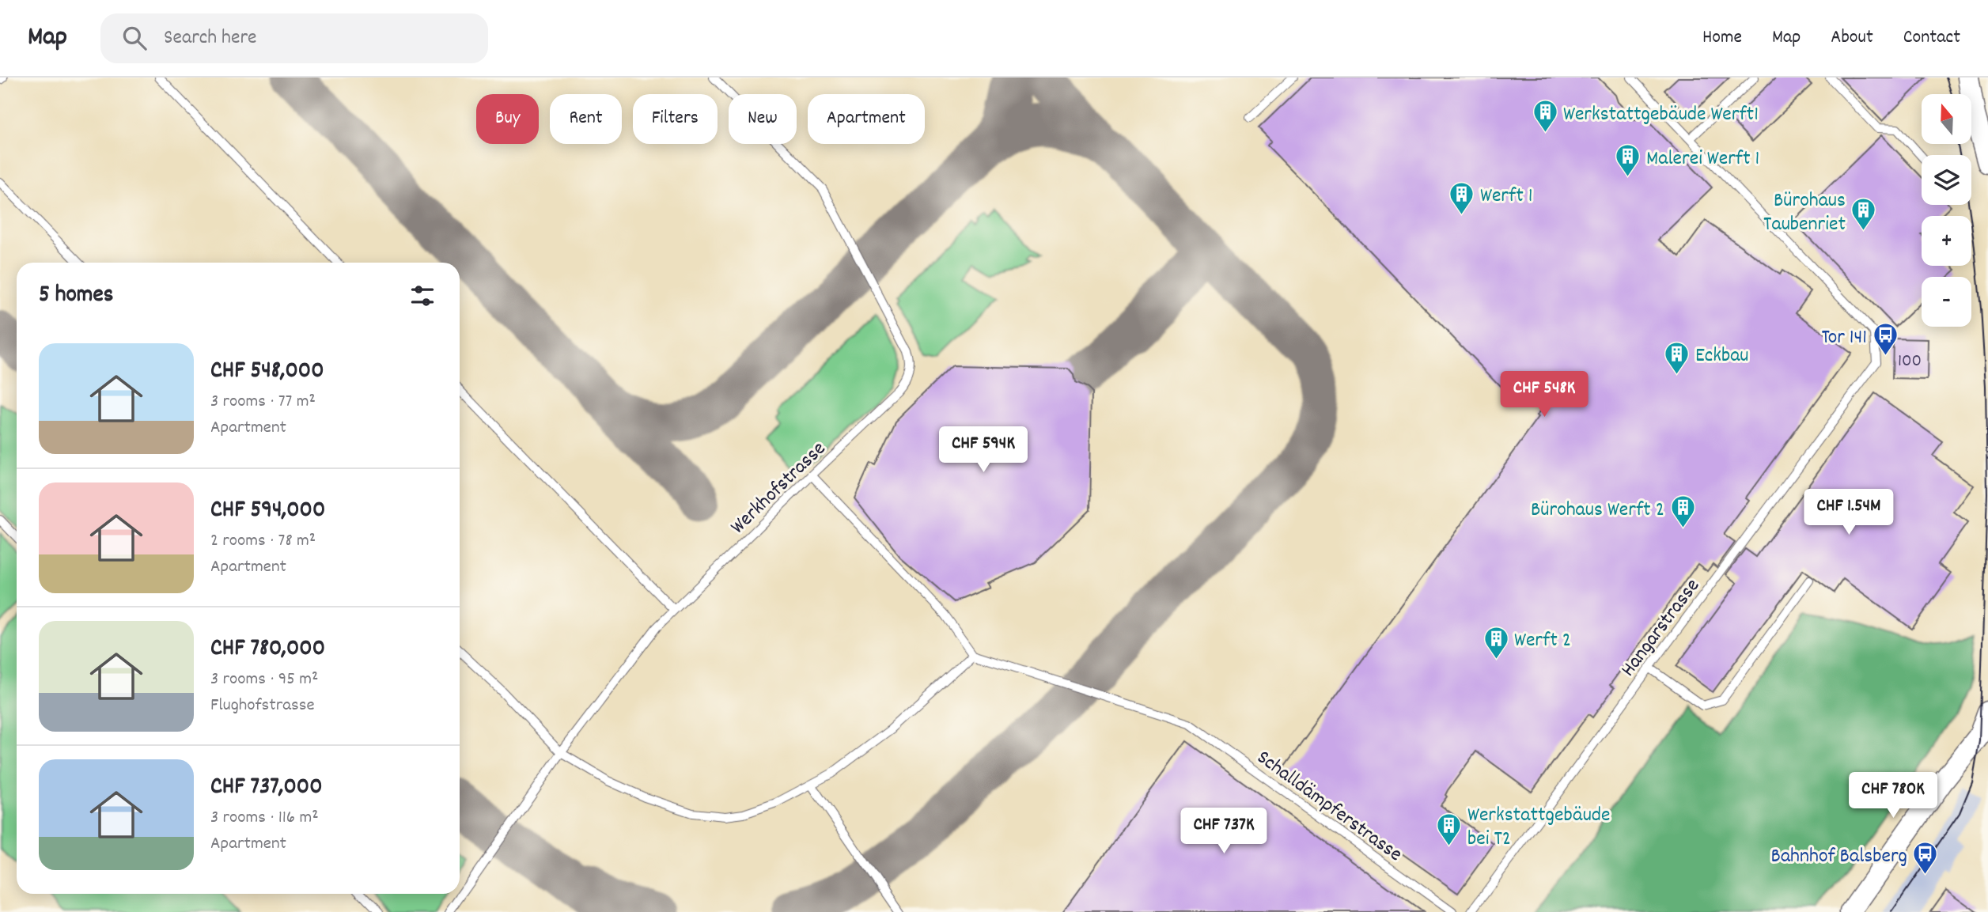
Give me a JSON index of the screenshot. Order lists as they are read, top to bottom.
{
  "streets": {
    "lane": ["Werkhofstrasse", "Hangarstrasse", "Schalldämpferstrasse"]
  },
  "places": {
    "building": [
      "Werkstattgebäude Werft1",
      "Malerei Werft 1",
      "Werft 1",
      "Bürohaus Taubenriet",
      "Eckbau",
      "Bürohaus Werft 2",
      "Werft 2",
      "Werkstattgebäude bei T2"
    ],
    "bus stop": ["Tor 141", "Bahnhof Balsberg"]
  },
  "house_numbers": ["100"],
  "north": "top",
  "page": {
    "header": "Map",
    "search": "Search here",
    "nav": [
      "Home",
      "Map",
      "About",
      "Contact"
    ],
    "map_buttons": ["+", "−"],
    "chip": [
      "Buy",
      "Rent",
      "Filters",
      "New",
      "Apartment"
    ],
    "heading": "5 homes",
    "list": [
      {
        "name": "CHF 548,000",
        "note": "3 rooms · 77 m² · Apartment"
      },
      {
        "name": "CHF 594,000",
        "note": "2 rooms · 78 m² · Apartment"
      },
      {
        "name": "CHF 780,000",
        "note": "3 rooms · 95 m² · Flughofstrasse"
      },
      {
        "name": "CHF 737,000",
        "note": "3 rooms · 116 m² · Apartment"
      }
    ],
    "price": [
      "CHF 548K",
      "CHF 594K",
      "CHF 1.54M",
      "CHF 780K",
      "CHF 737K"
    ]
  }
}
